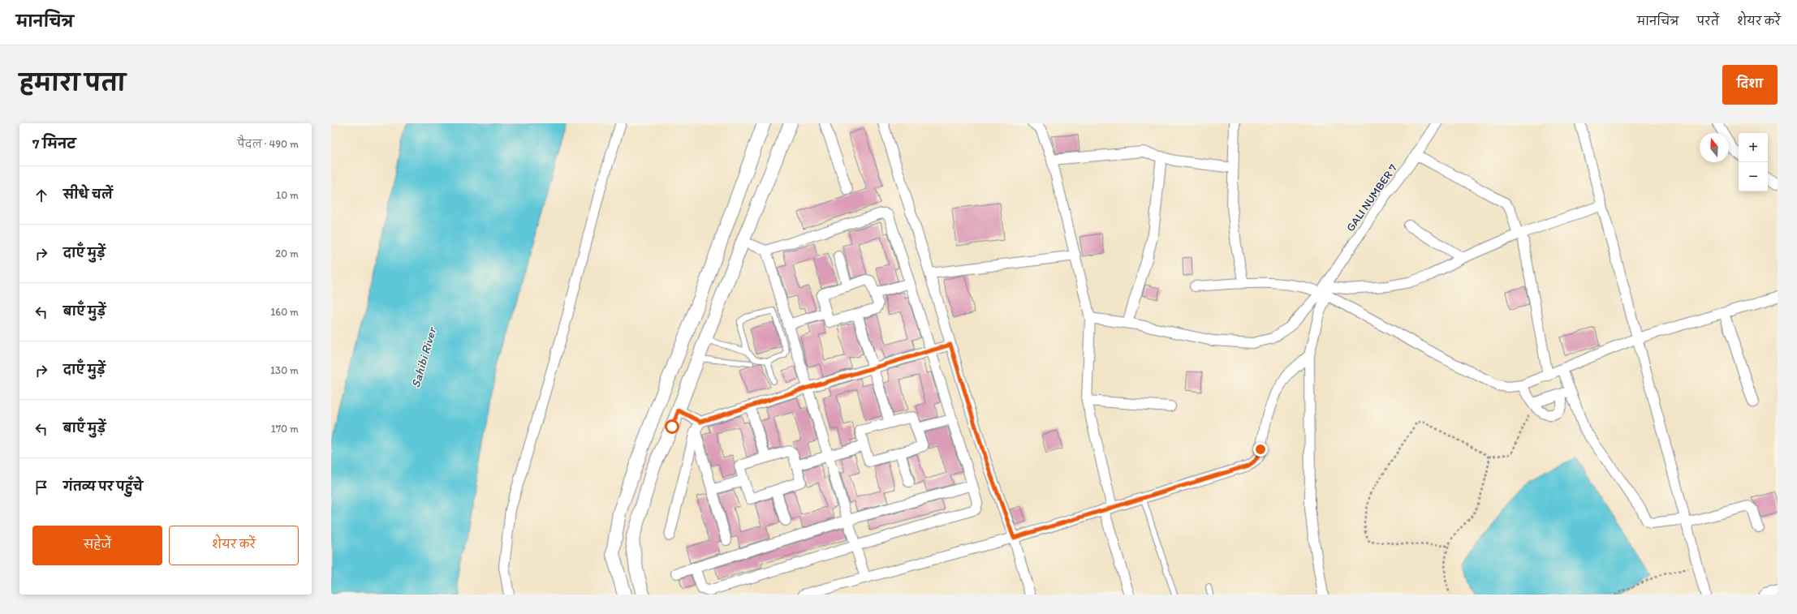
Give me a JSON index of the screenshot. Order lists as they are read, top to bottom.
{
  "streets": {
    "street": ["GALI NUMBER 7"]
  },
  "water": ["Sahibi River"],
  "north": "top",
  "page": {
    "header": "मानचित्र",
    "nav": ["मानचित्र", "परतें", "शेयर करें"],
    "title": "हमारा पता",
    "buttons": [
      "दिशा",
      ["सहेजें", "शेयर करें"]
    ],
    "heading": ["7 मिनट", "पैदल · 490 m"],
    "map_buttons": ["+", "−"],
    "list": [
      ["सीधे चलें", "10 m"],
      ["दाएँ मुड़ें", "20 m"],
      ["बाएँ मुड़ें", "160 m"],
      ["दाएँ मुड़ें", "130 m"],
      ["बाएँ मुड़ें", "170 m"],
      "गंतव्य पर पहुँचे"
    ]
  }
}
